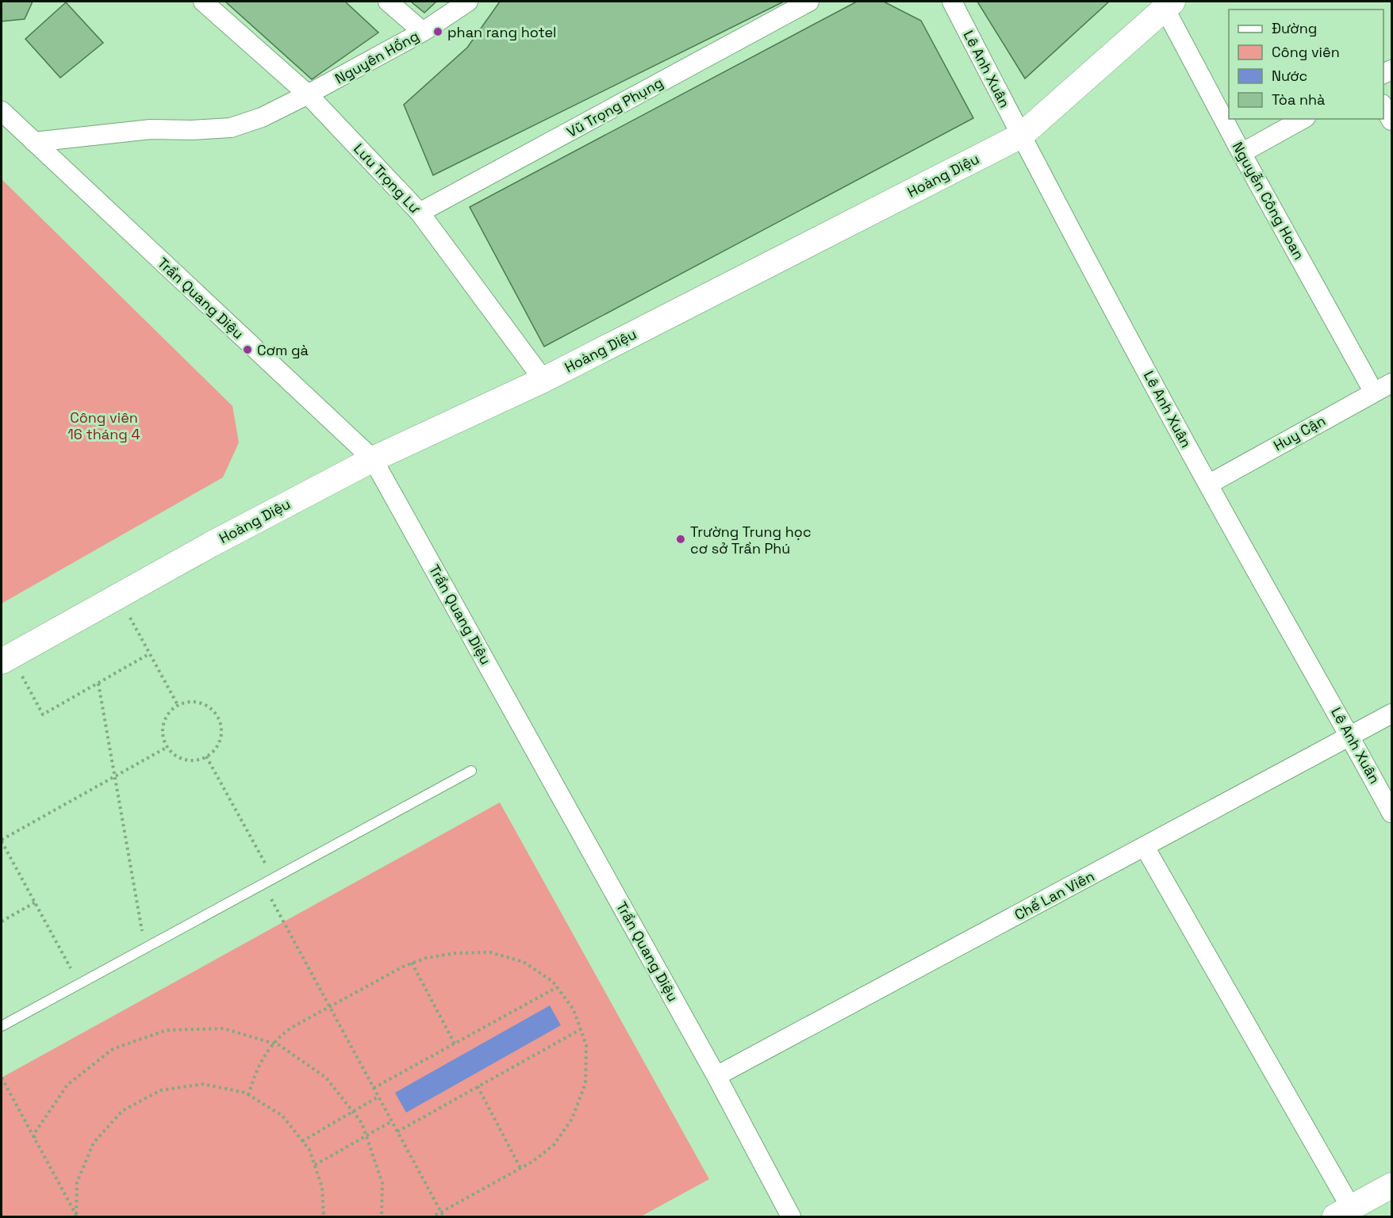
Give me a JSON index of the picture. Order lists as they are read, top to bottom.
{
  "streets": {
    "street": [
      "Nguyên Hồng",
      "Lê Anh Xuân",
      "Vũ Trọng Phụng",
      "Hoàng Diệu",
      "Lưu Trọng Lư",
      "Nguyễn Công Hoan",
      "Trần Quang Diệu",
      "Huy Cận",
      "Chế Lan Viên"
    ]
  },
  "crossings": [
    ["Nguyên Hồng", "Lưu Trọng Lư"],
    ["Nguyên Hồng", "Trần Quang Diệu"],
    ["Lê Anh Xuân", "Hoàng Diệu"],
    ["Lê Anh Xuân", "Huy Cận"],
    ["Lê Anh Xuân", "Chế Lan Viên"],
    ["Vũ Trọng Phụng", "Lưu Trọng Lư"],
    ["Hoàng Diệu", "Lưu Trọng Lư"],
    ["Hoàng Diệu", "Nguyễn Công Hoan"],
    ["Hoàng Diệu", "Trần Quang Diệu"],
    ["Nguyễn Công Hoan", "Huy Cận"],
    ["Trần Quang Diệu", "Chế Lan Viên"]
  ],
  "parks": ["Công viên 16 tháng 4"],
  "places": ["phan rang hotel", "Cơm gà", "Trường Trung học cơ sở Trần Phú"],
  "legend": [
    "Đường",
    "Công viên",
    "Nước",
    "Tòa nhà"
  ]
}
